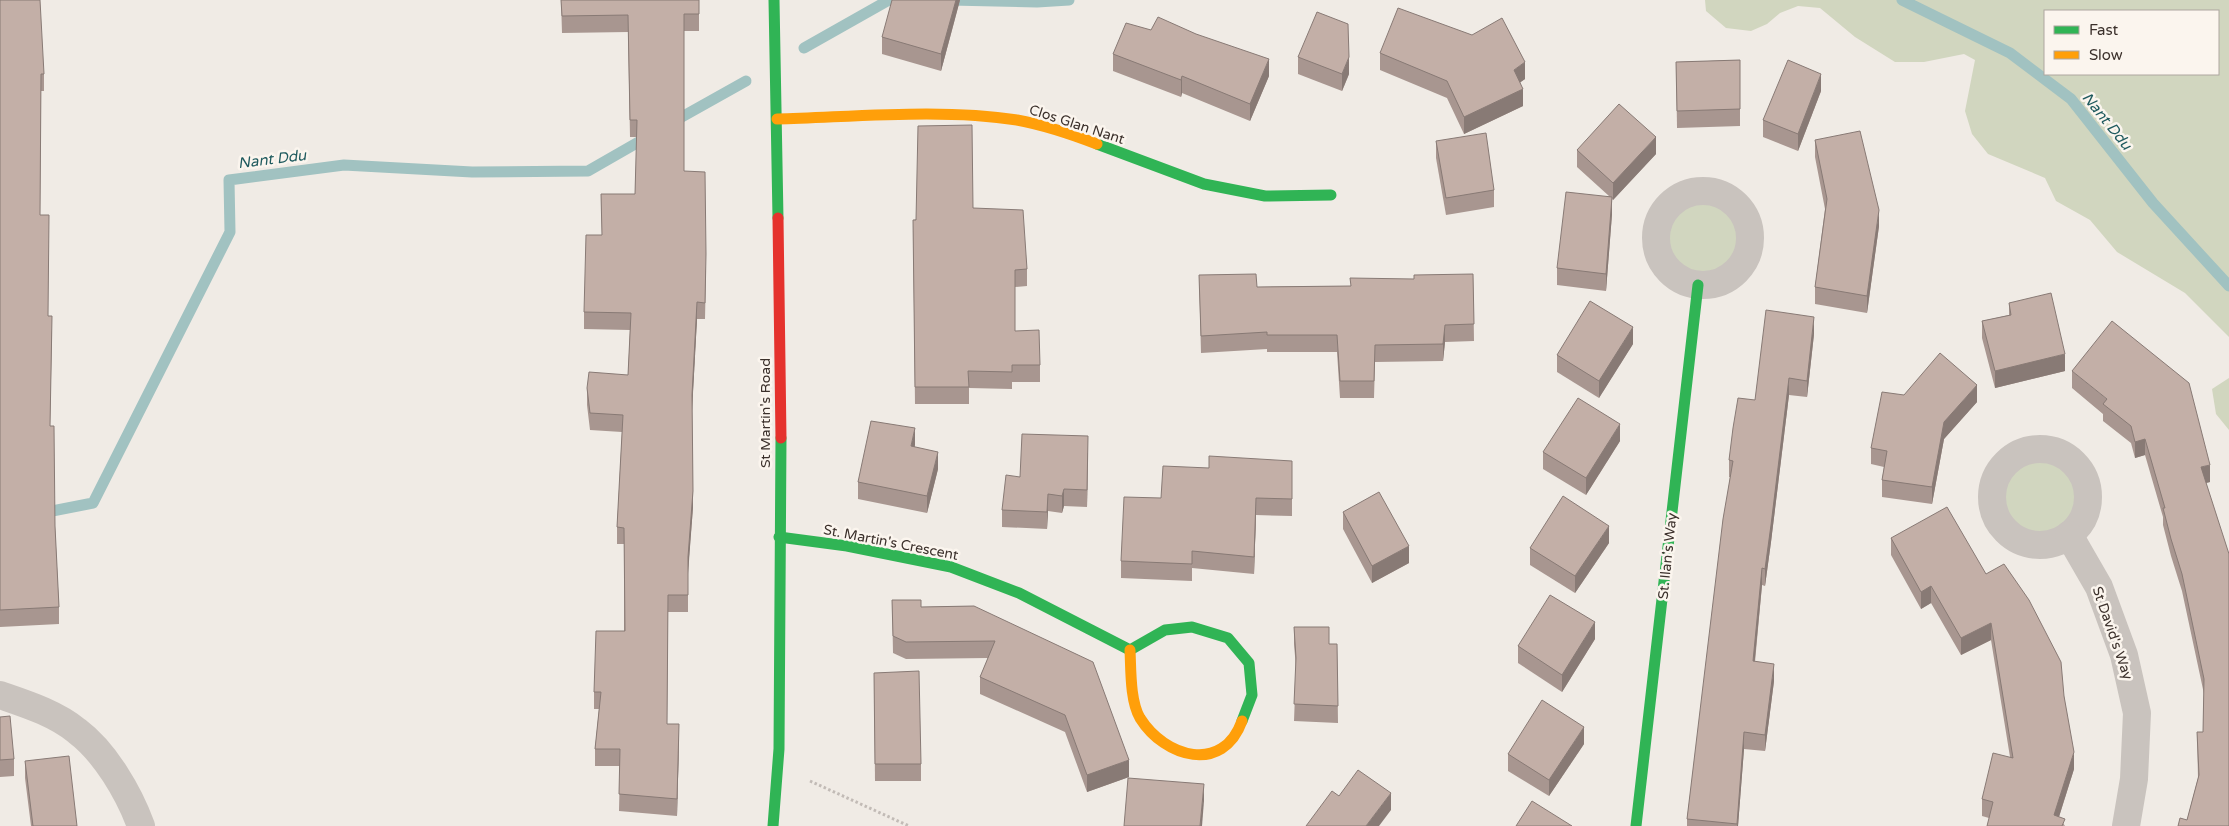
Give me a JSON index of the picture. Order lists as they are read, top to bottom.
{
  "streets": {
    "street": [
      "Clos Glan Nant",
      "St Martin's Road",
      "St. Martin's Crescent",
      "St. Ilan's Way",
      "St David's Way"
    ]
  },
  "crossings": [
    ["Clos Glan Nant", "St Martin's Road"],
    ["St Martin's Road", "St. Martin's Crescent"]
  ],
  "water": ["Nant Ddu"],
  "legend": ["Fast", "Slow"]
}
